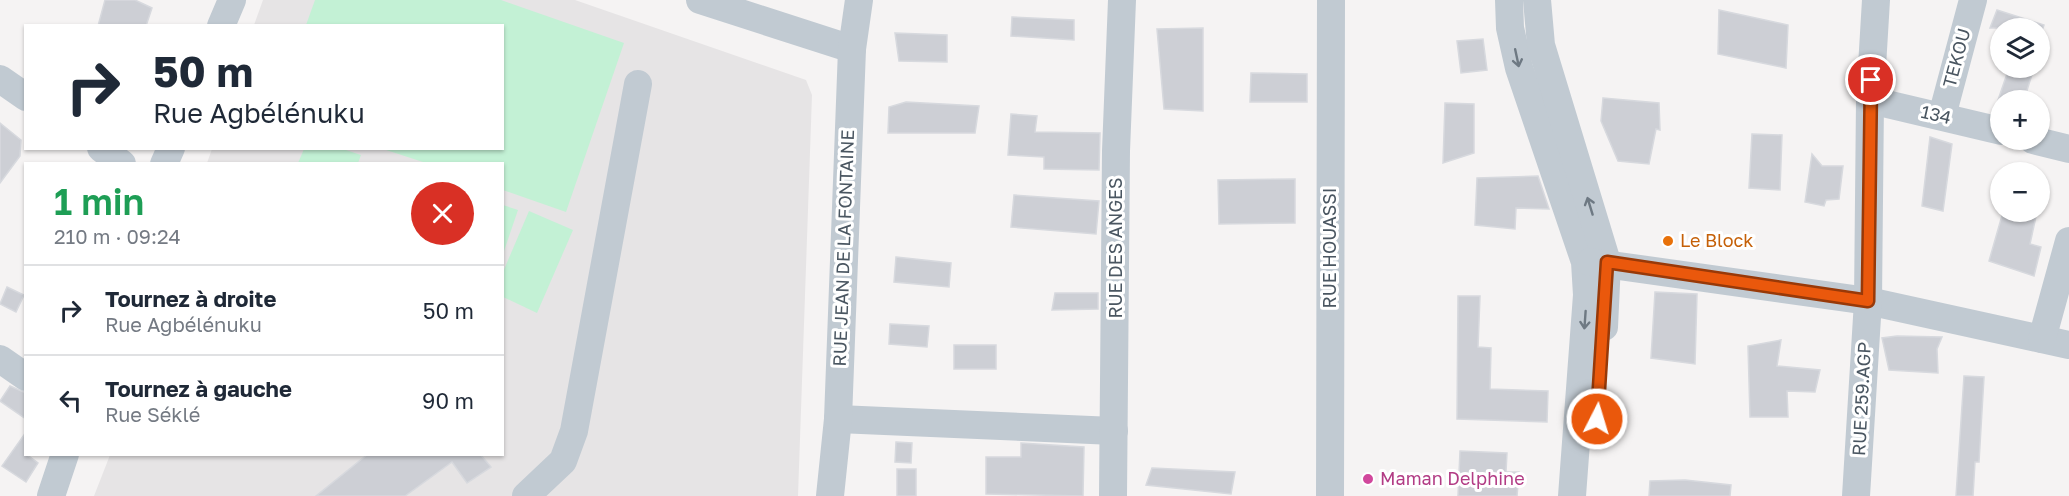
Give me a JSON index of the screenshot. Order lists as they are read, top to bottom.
{
  "streets": {
    "street": [
      "TEKOU",
      "134",
      "RUE JEAN DE LA FONTAINE",
      "RUE DES ANGES",
      "RUE HOUASSI",
      "RUE 259.AGP"
    ]
  },
  "crossings": [
    ["TEKOU", "134"],
    ["134", "RUE 259.AGP"]
  ],
  "places": ["Le Block", "Maman Delphine"],
  "page": {
    "map_buttons": ["+", "−"],
    "turn": ["50 m", "Rue Agbélénuku"],
    "heading": ["1 min", "210 m · 09:24"],
    "list": [
      {
        "name": "Tournez à droite",
        "note": "Rue Agbélénuku",
        "value": "50 m"
      },
      {
        "name": "Tournez à gauche",
        "note": "Rue Séklé",
        "value": "90 m"
      }
    ]
  }
}
